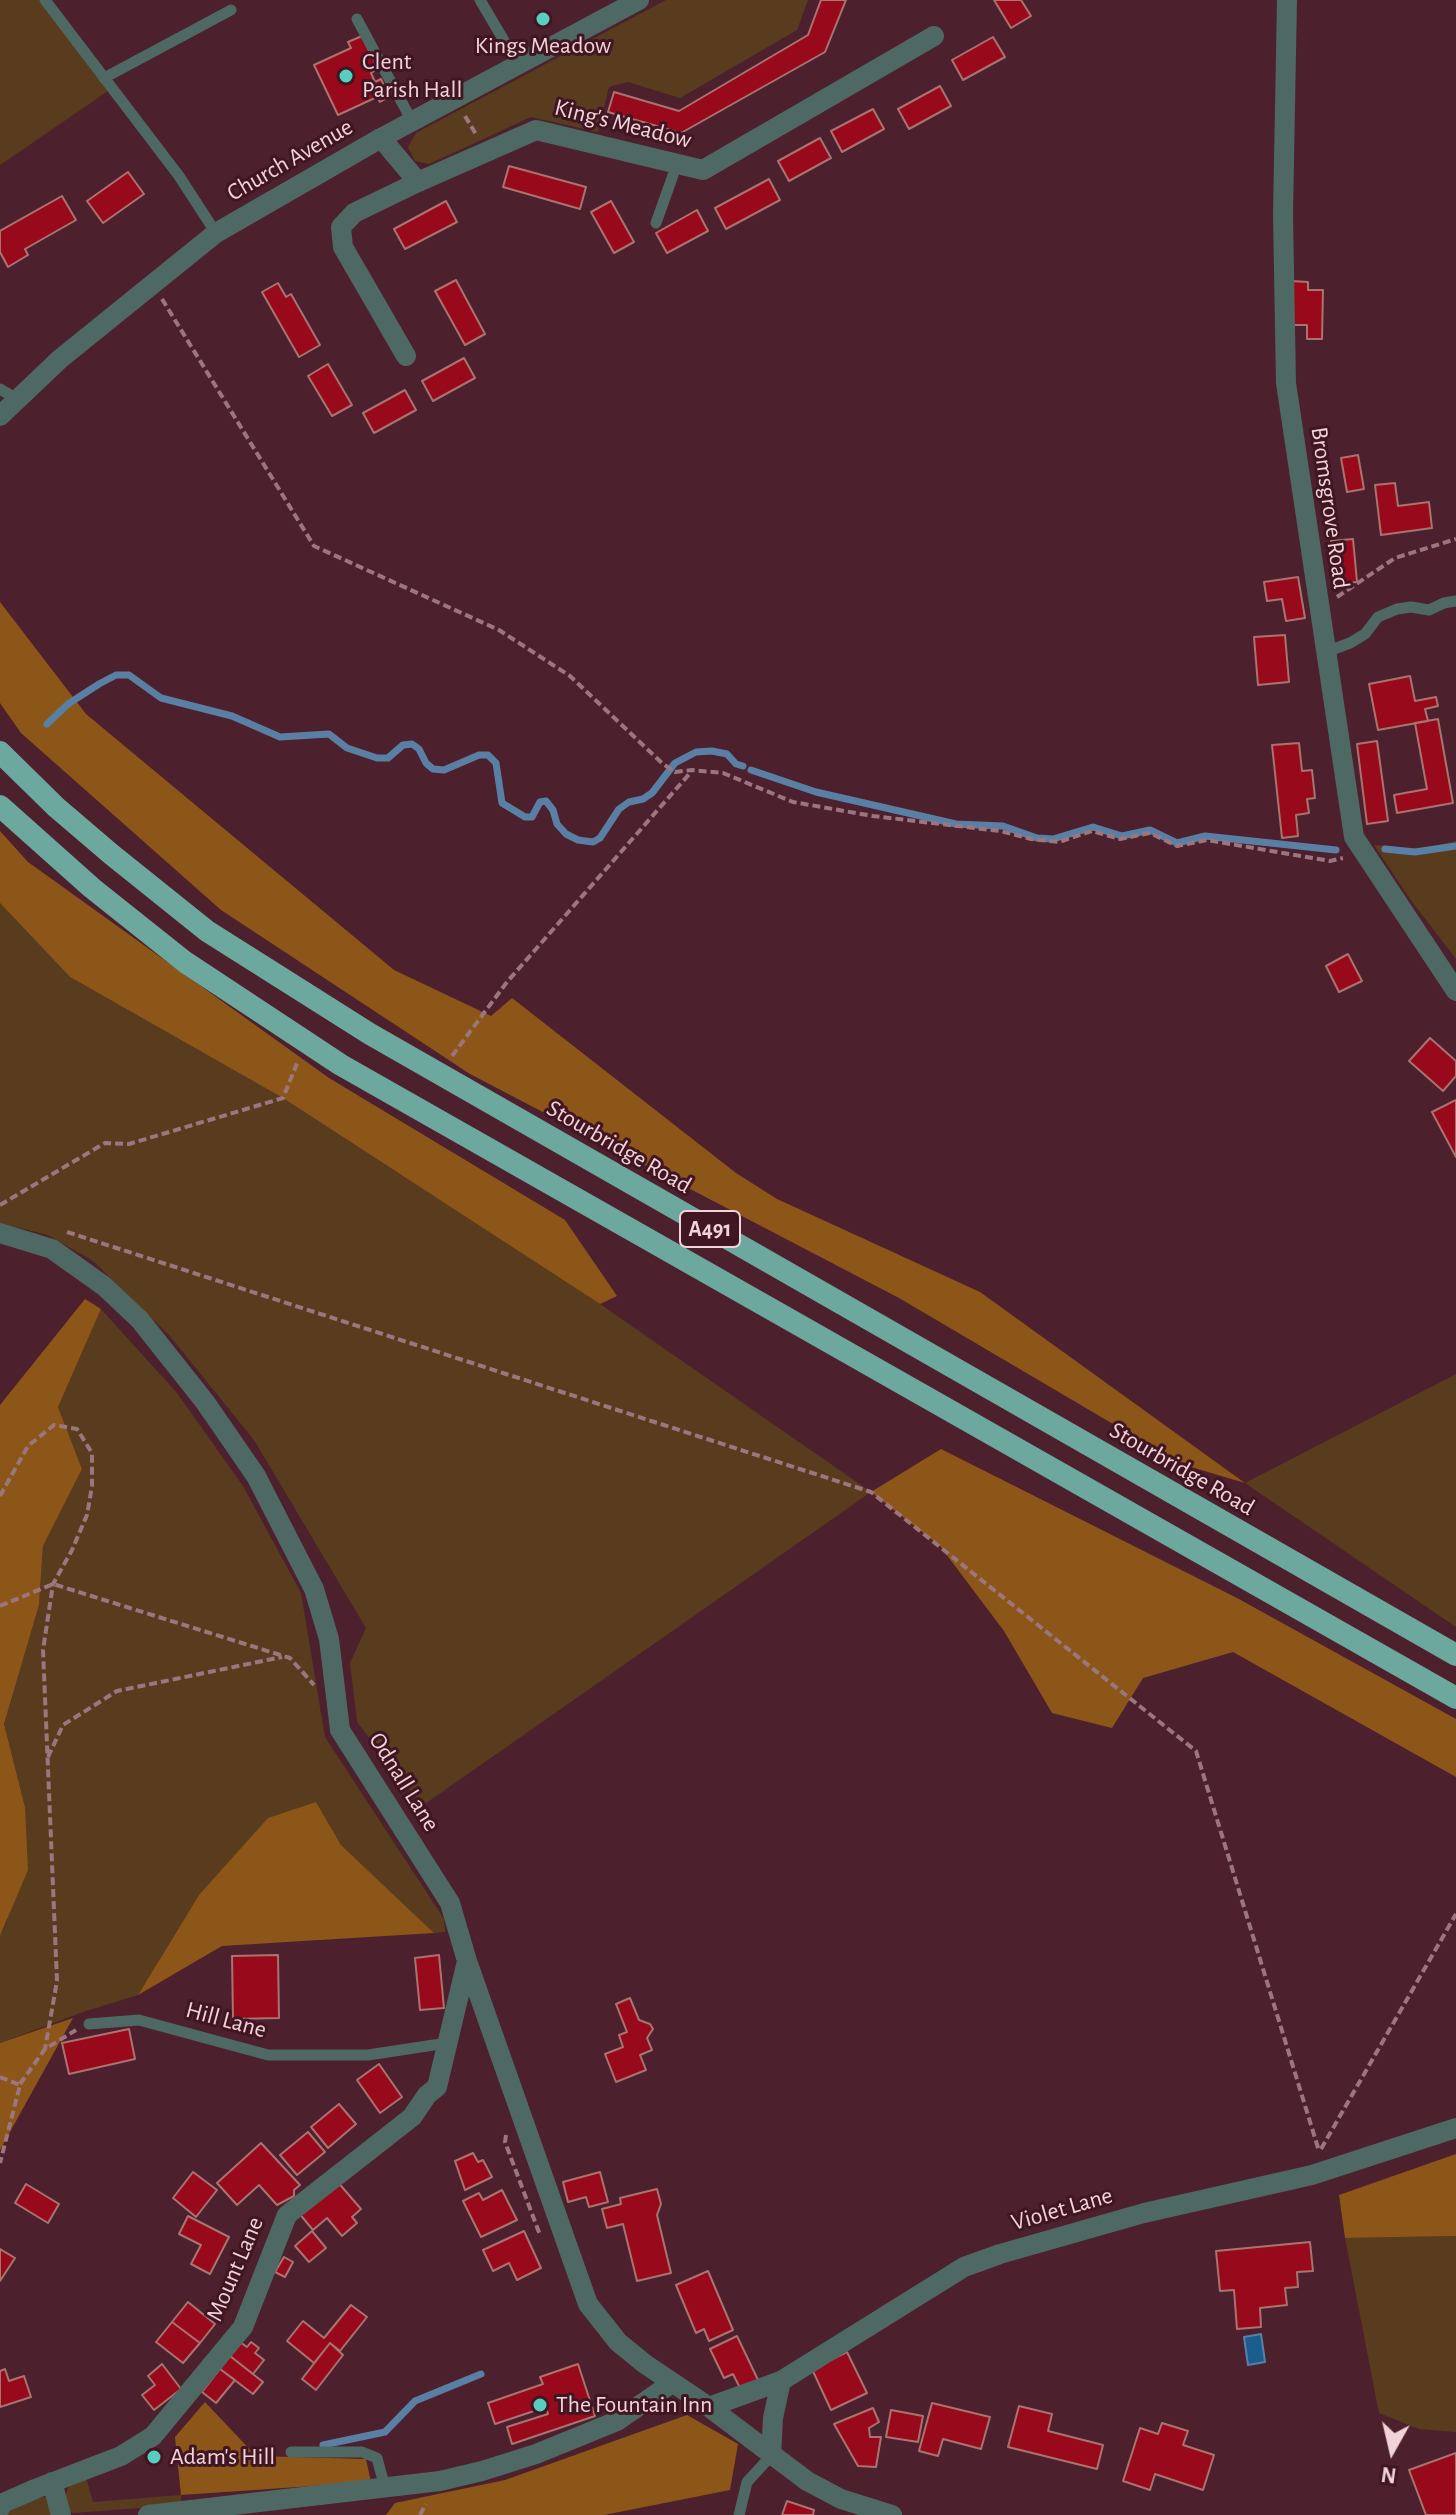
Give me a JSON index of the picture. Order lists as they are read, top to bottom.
{
  "streets": {
    "highway": ["Stourbridge Road", "A491"],
    "street": [
      "King's Meadow",
      "Church Avenue",
      "Bromsgrove Road",
      "Odnall Lane",
      "Violet Lane",
      "Mount Lane"
    ],
    "lane": ["Hill Lane"]
  },
  "crossings": [
    ["Odnall Lane", "Violet Lane"],
    ["Odnall Lane", "Mount Lane"],
    ["Hill Lane", "Mount Lane"]
  ],
  "places": [
    "Kings Meadow",
    "Clent Parish Hall",
    "The Fountain Inn",
    "Adam's Hill"
  ],
  "north": "bottom"
}
